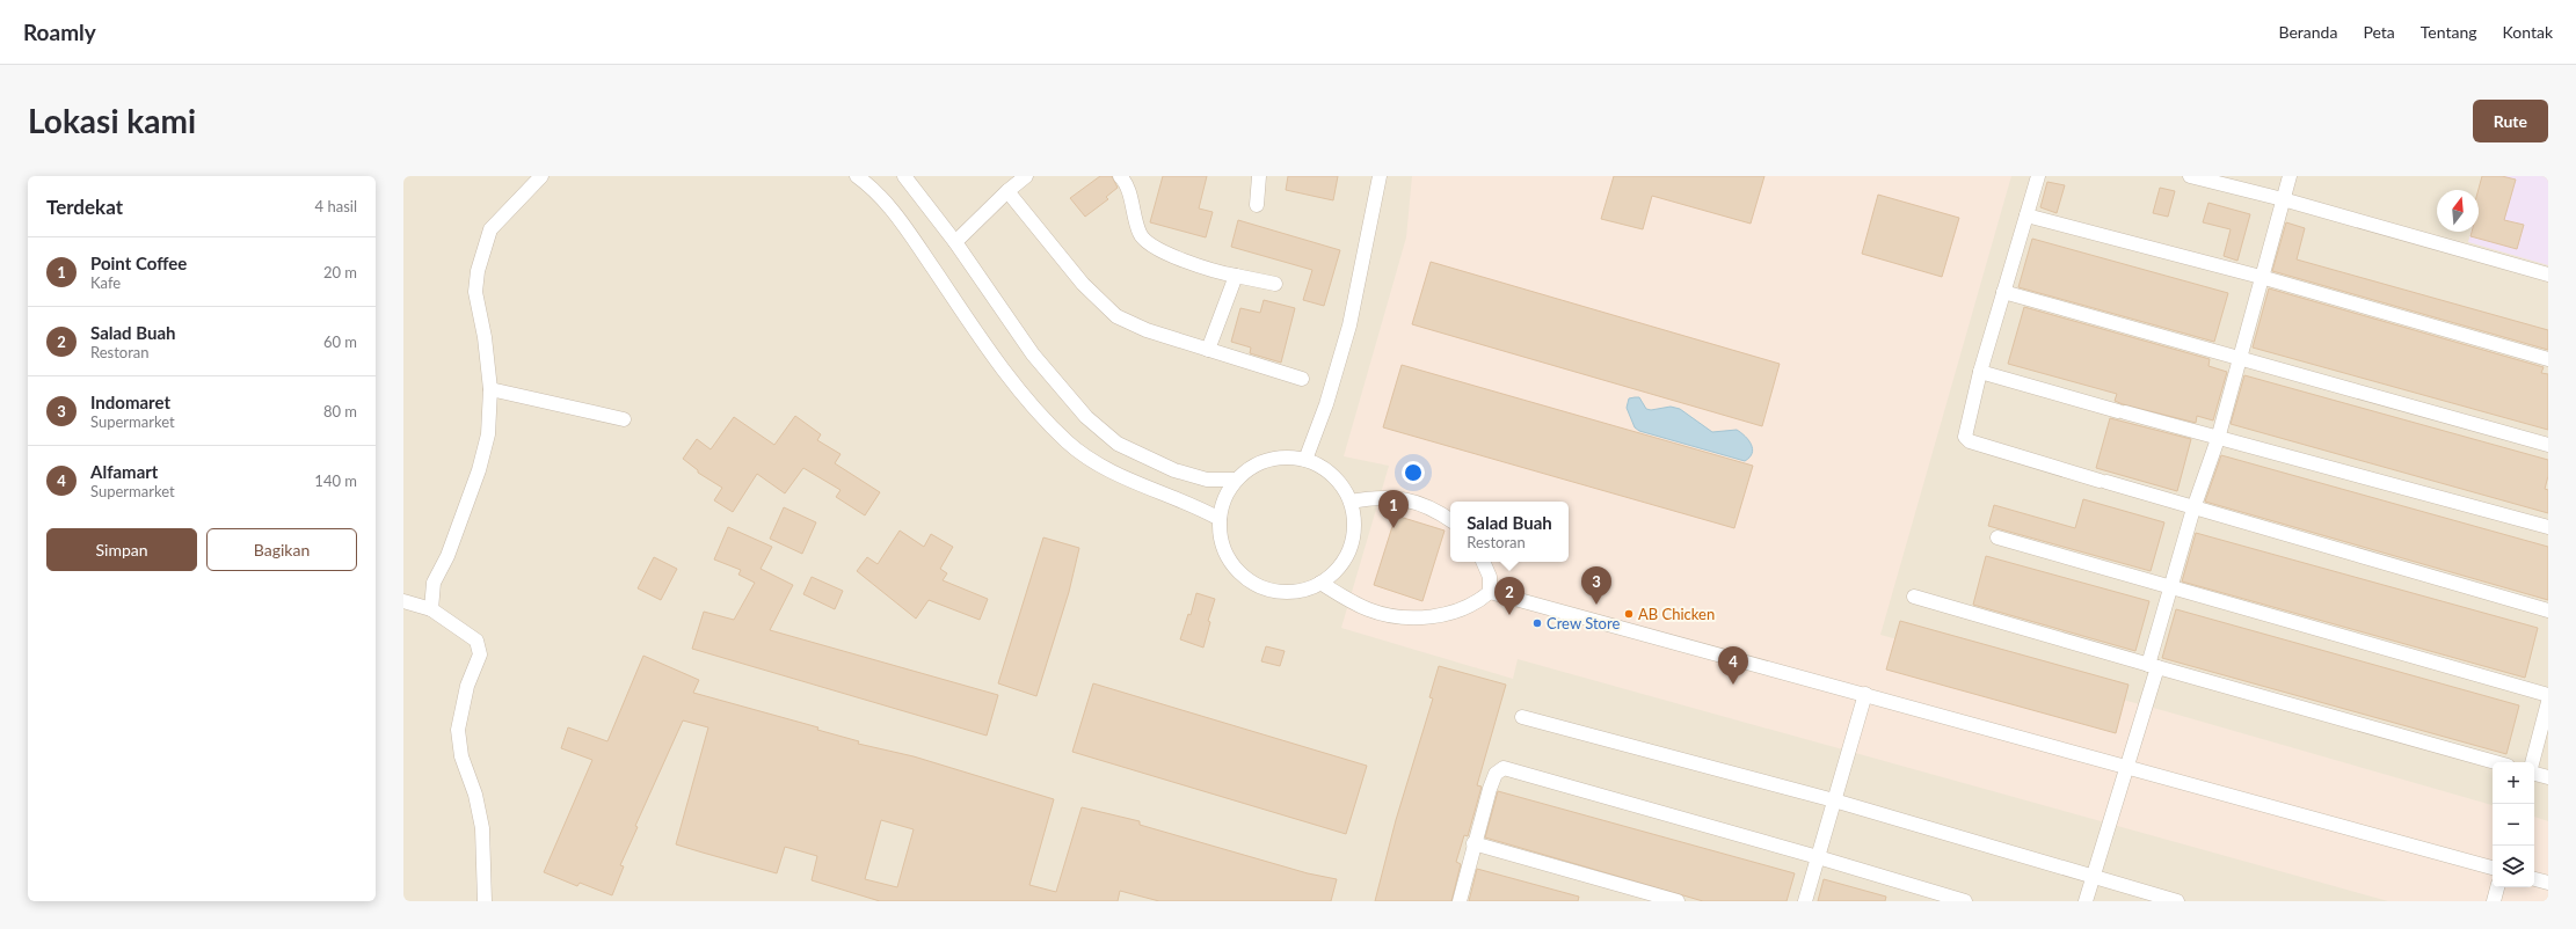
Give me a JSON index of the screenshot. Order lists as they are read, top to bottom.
{
  "places": ["AB Chicken", "Crew Store"],
  "north": "top",
  "page": {
    "header": "Roamly",
    "nav": [
      "Beranda",
      "Peta",
      "Tentang",
      "Kontak"
    ],
    "buttons": [
      "Rute",
      ["Simpan", "Bagikan"]
    ],
    "title": "Lokasi kami",
    "heading": ["Terdekat", "4 hasil"],
    "list": [
      {
        "mark": "1",
        "name": "Point Coffee",
        "note": "Kafe",
        "value": "20 m"
      },
      {
        "mark": "2",
        "name": "Salad Buah",
        "note": "Restoran",
        "value": "60 m"
      },
      {
        "mark": "3",
        "name": "Indomaret",
        "note": "Supermarket",
        "value": "80 m"
      },
      {
        "mark": "4",
        "name": "Alfamart",
        "note": "Supermarket",
        "value": "140 m"
      }
    ],
    "pins": [
      "1",
      "3",
      "2",
      "4"
    ],
    "popup": ["Salad Buah", "Restoran"],
    "map_buttons": ["+", "−"]
  }
}
